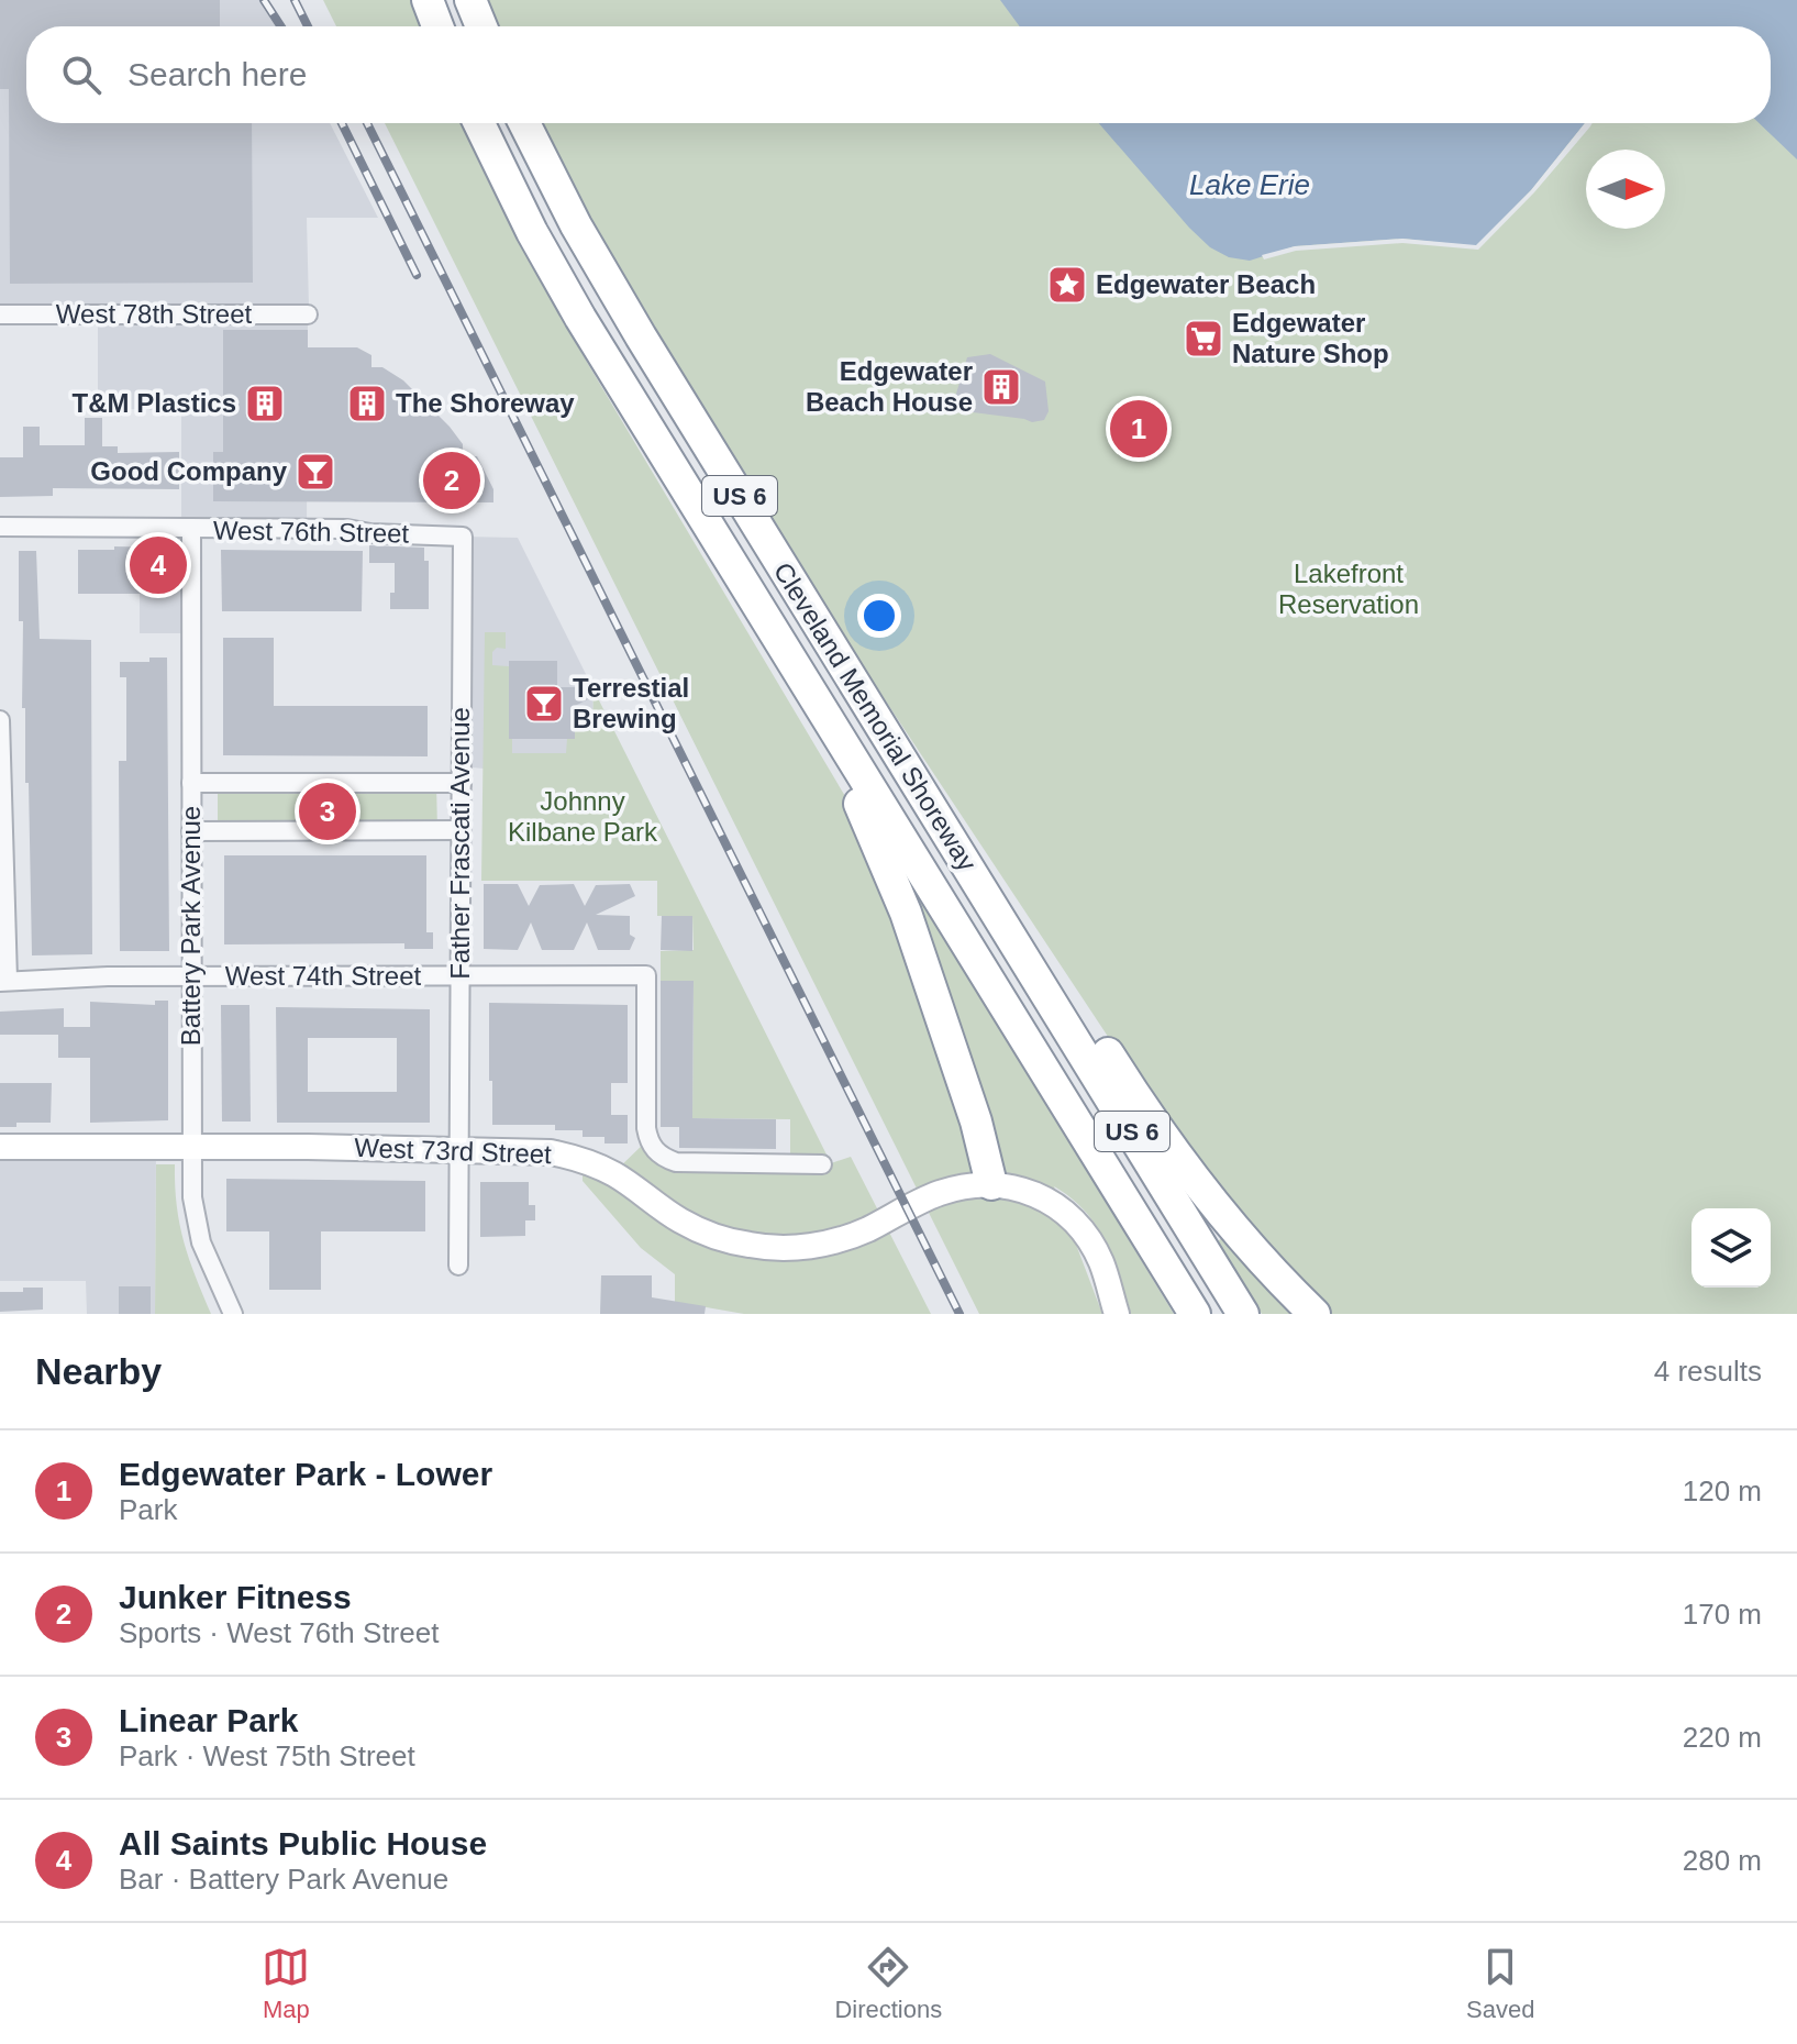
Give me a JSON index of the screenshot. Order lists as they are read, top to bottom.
{
  "streets": {
    "highway": ["US 6", "Cleveland Memorial Shoreway"],
    "street": [
      "West 78th Street",
      "West 76th Street",
      "Father Frascati Avenue",
      "Battery Park Avenue",
      "West 74th Street",
      "West 73rd Street"
    ]
  },
  "crossings": [
    ["West 76th Street", "Father Frascati Avenue"],
    ["West 76th Street", "Battery Park Avenue"],
    ["Father Frascati Avenue", "West 74th Street"],
    ["Father Frascati Avenue", "West 73rd Street"],
    ["Battery Park Avenue", "West 74th Street"],
    ["Battery Park Avenue", "West 73rd Street"]
  ],
  "water": ["Lake Erie"],
  "parks": ["Lakefront Reservation", "Johnny Kilbane Park"],
  "places": {
    "place": ["Edgewater Beach"],
    "supermarket": ["Edgewater Nature Shop"],
    "building": ["Edgewater Beach House", "T&M Plastics", "The Shoreway"],
    "bar": ["Good Company", "Terrestial Brewing"]
  },
  "north": "right",
  "page": {
    "search": "Search here",
    "pins": [
      "1",
      "2",
      "4",
      "3"
    ],
    "heading": ["Nearby", "4 results"],
    "list": [
      {
        "mark": "1",
        "name": "Edgewater Park - Lower",
        "note": "Park",
        "value": "120 m"
      },
      {
        "mark": "2",
        "name": "Junker Fitness",
        "note": "Sports · West 76th Street",
        "value": "170 m"
      },
      {
        "mark": "3",
        "name": "Linear Park",
        "note": "Park · West 75th Street",
        "value": "220 m"
      },
      {
        "mark": "4",
        "name": "All Saints Public House",
        "note": "Bar · Battery Park Avenue",
        "value": "280 m"
      }
    ],
    "nav": ["Map", "Directions", "Saved"]
  }
}
